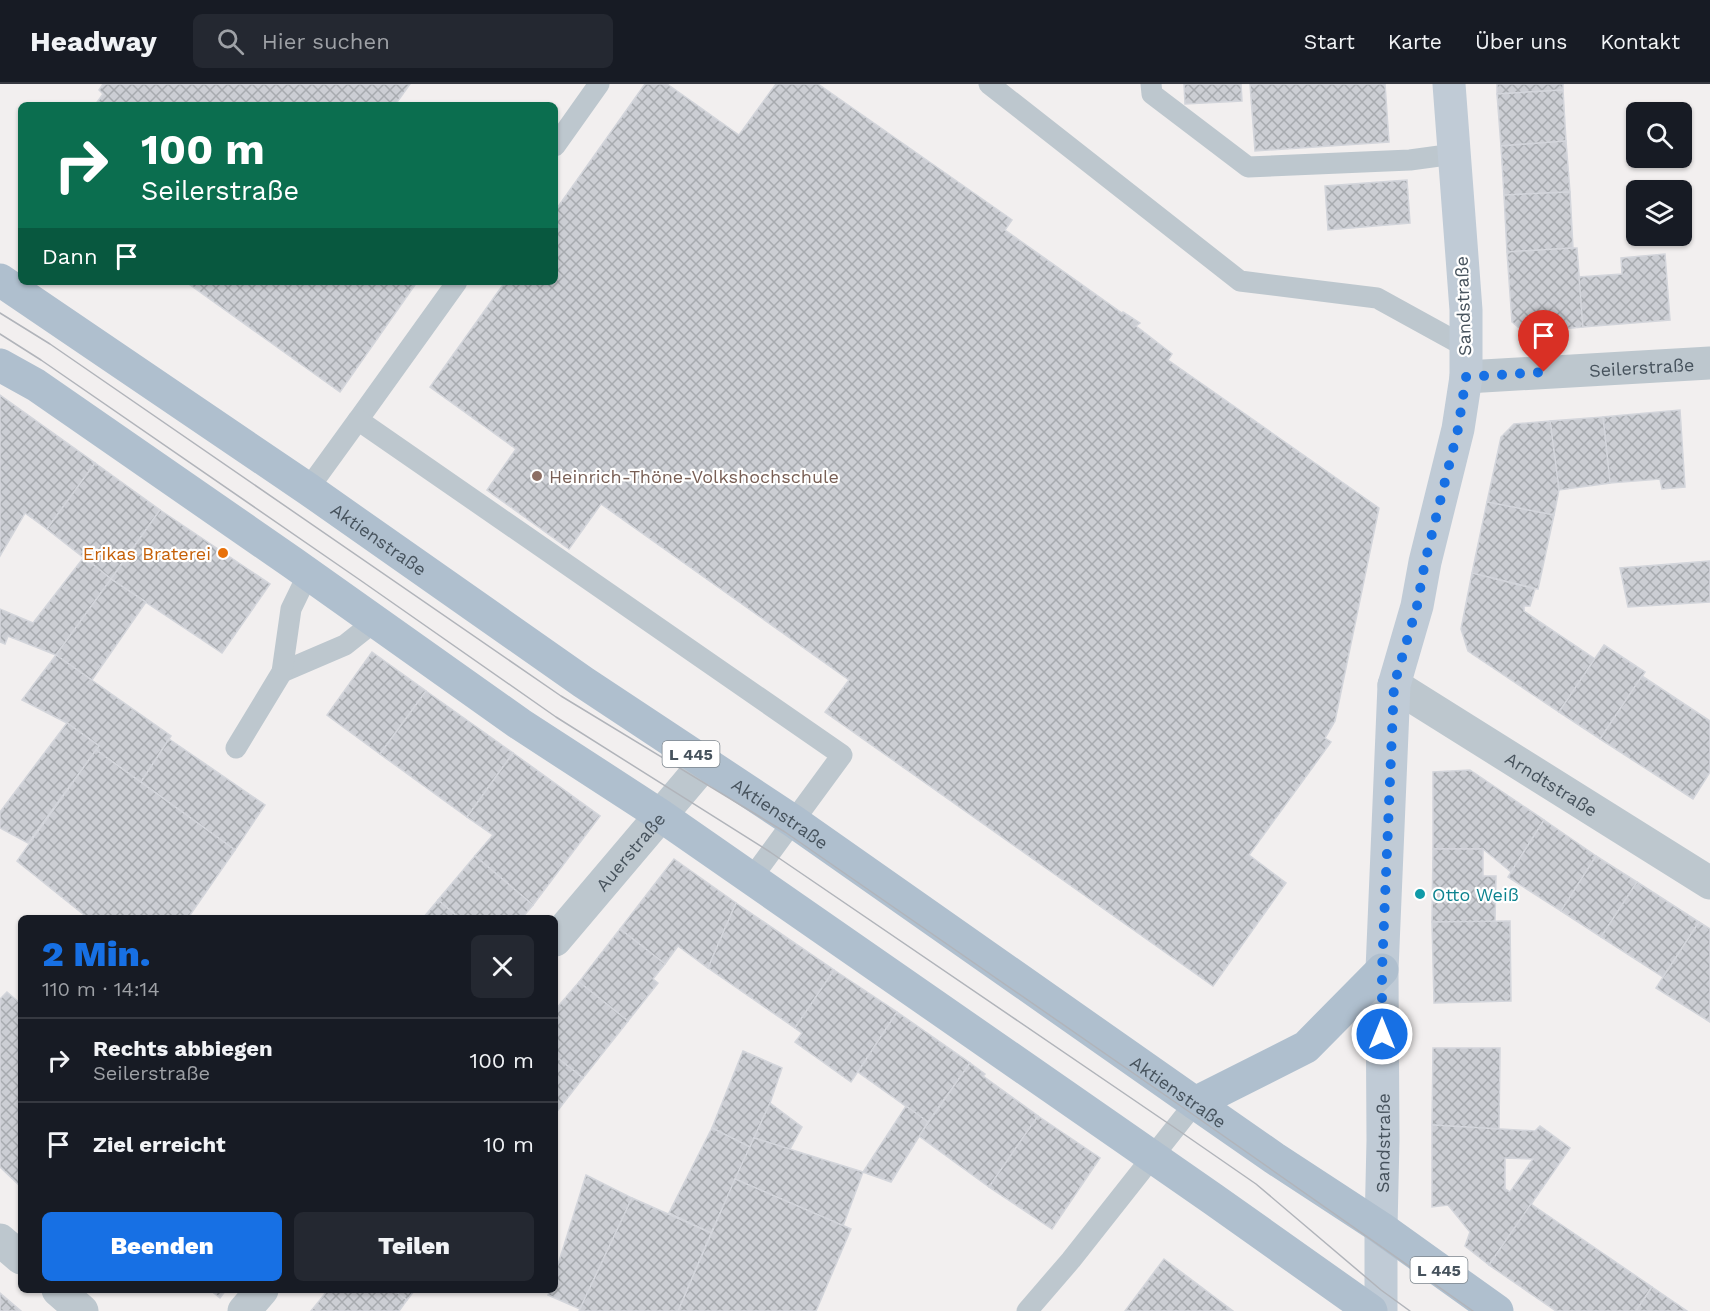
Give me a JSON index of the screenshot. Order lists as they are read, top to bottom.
{
  "streets": {
    "main road": ["Aktienstraße", "L 445"],
    "street": [
      "Sandstraße",
      "Seilerstraße",
      "Arndtstraße",
      "Auerstraße"
    ]
  },
  "crossings": [
    ["Sandstraße", "Seilerstraße"],
    ["Sandstraße", "Aktienstraße"],
    ["Sandstraße", "Arndtstraße"],
    ["Aktienstraße", "Auerstraße"]
  ],
  "places": ["Heinrich-Thöne-Volkshochschule", "Erikas Braterei", "Otto Weiß"],
  "page": {
    "header": "Headway",
    "search": "Hier suchen",
    "nav": [
      "Start",
      "Karte",
      "Über uns",
      "Kontakt"
    ],
    "turn": ["100 m", "Seilerstraße"],
    "then": "Dann",
    "heading": ["2 Min.", "110 m · 14:14"],
    "list": [
      {
        "name": "Rechts abbiegen",
        "note": "Seilerstraße",
        "value": "100 m"
      },
      {
        "name": "Ziel erreicht",
        "value": "10 m"
      }
    ],
    "buttons": ["Beenden", "Teilen"]
  }
}
